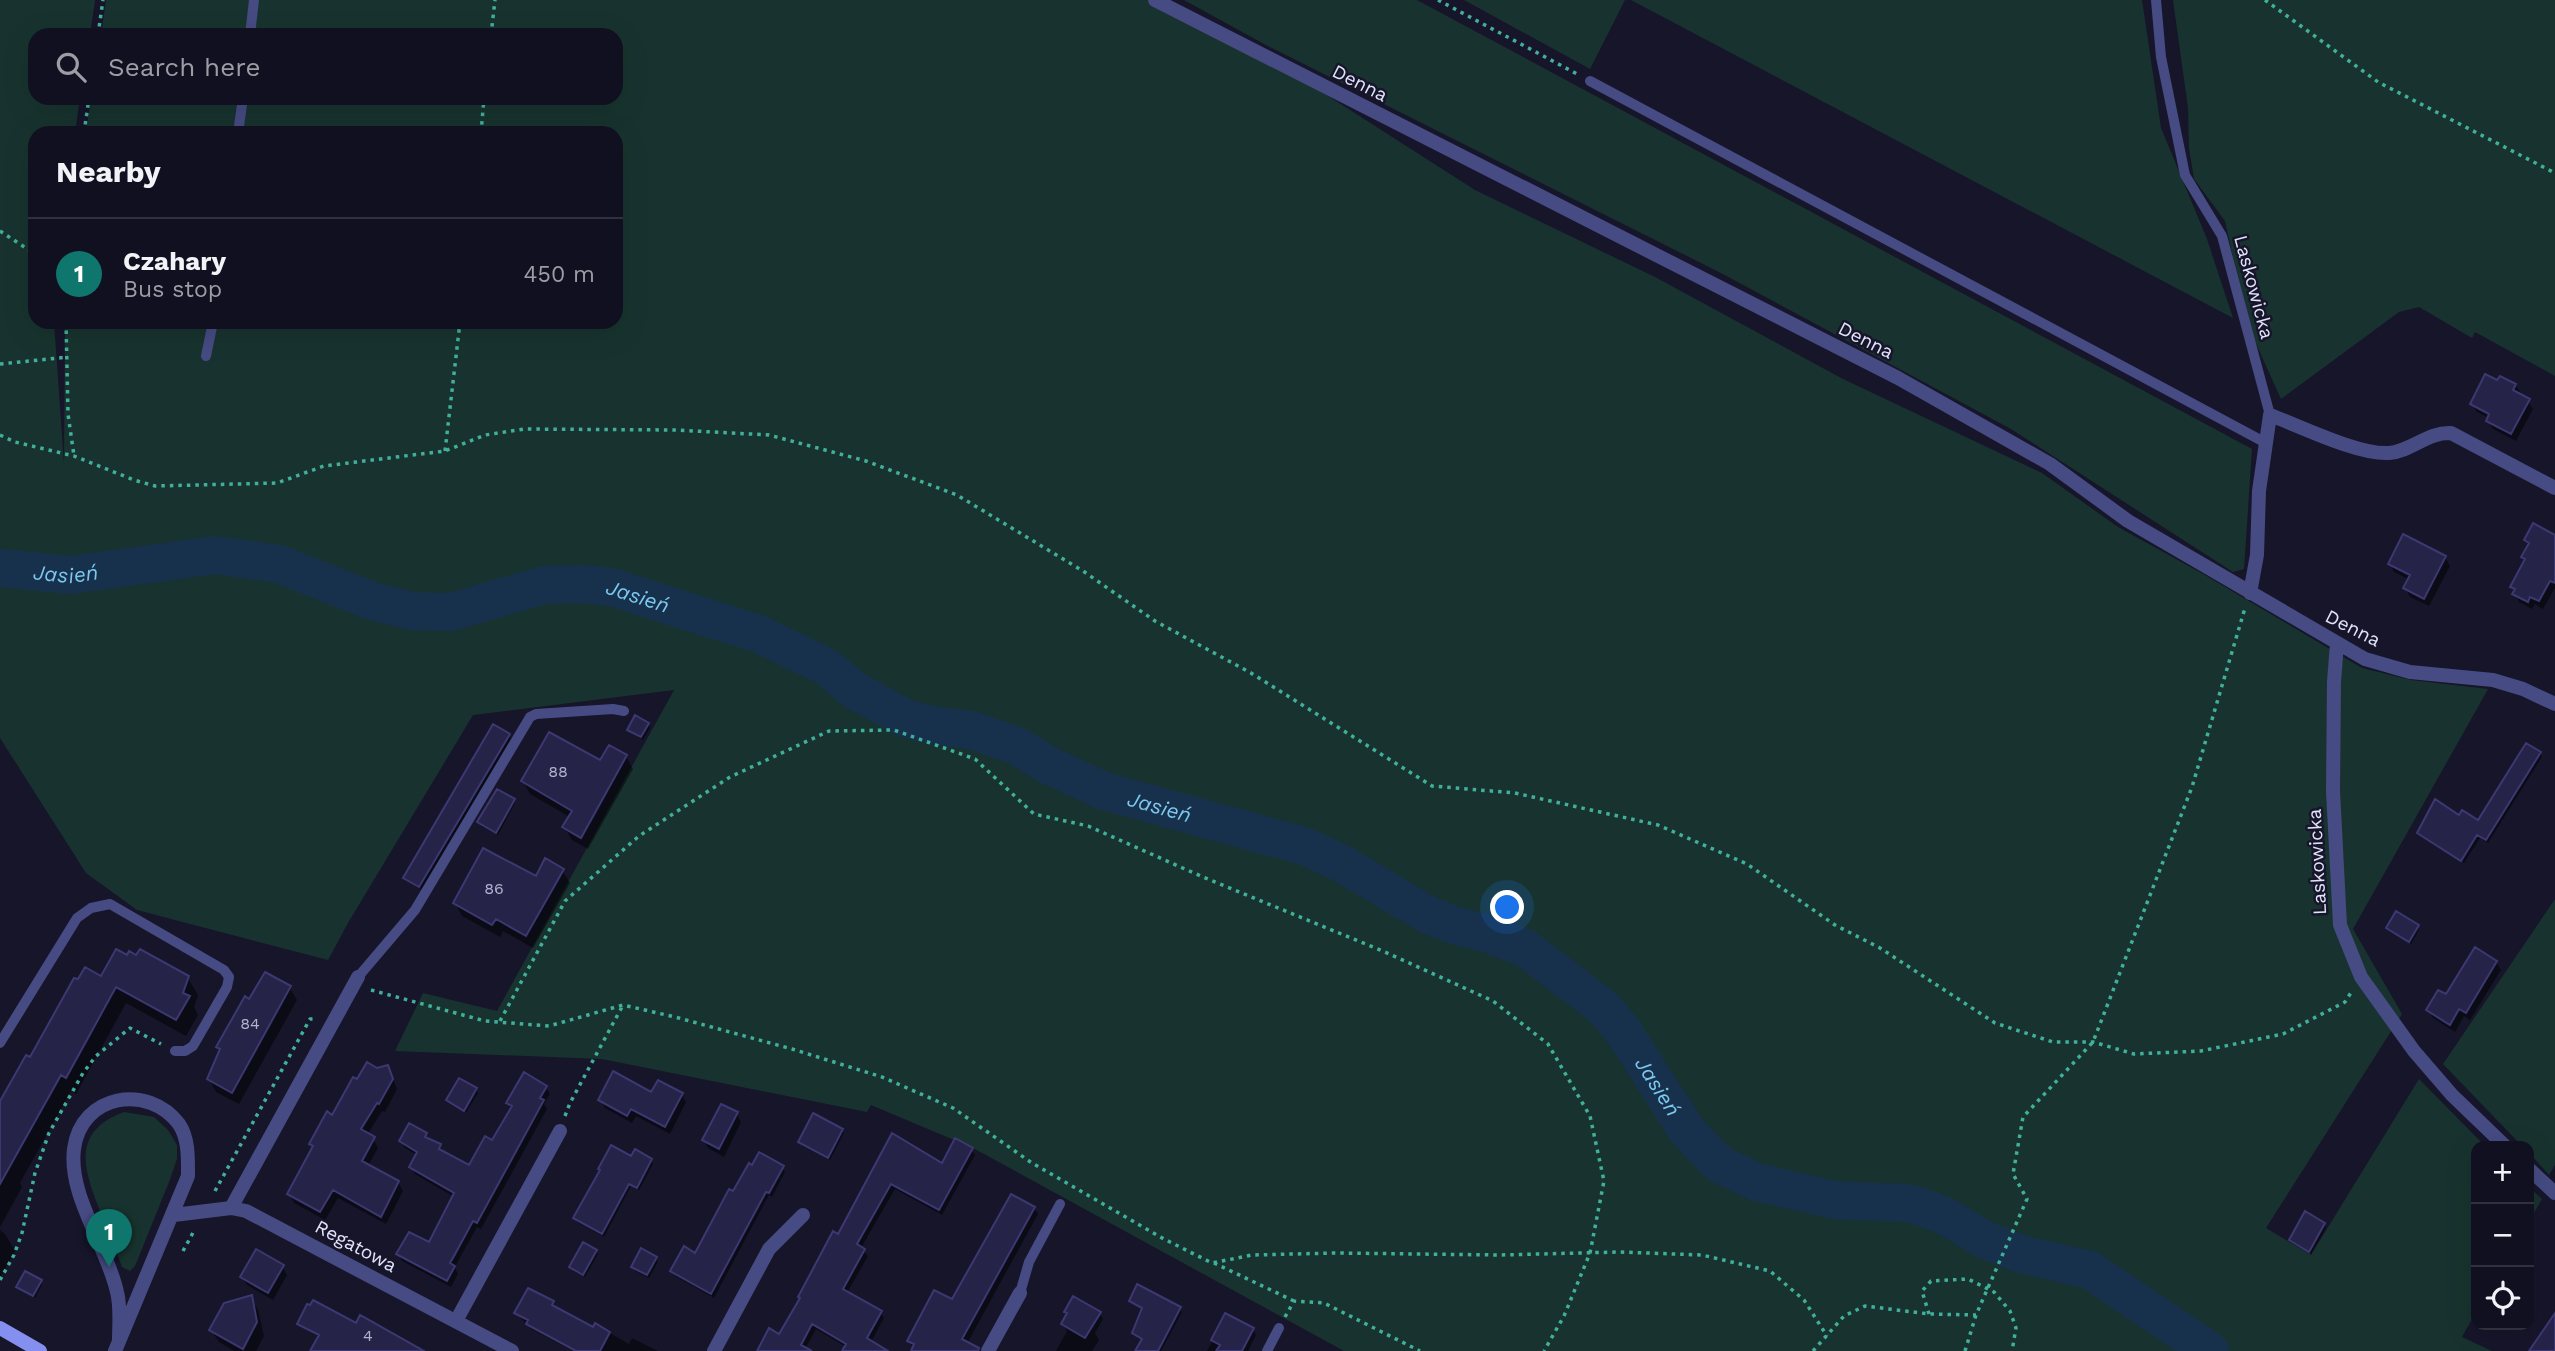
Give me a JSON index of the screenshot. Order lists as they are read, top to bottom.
{
  "streets": {
    "street": ["Denna", "Laskowicka", "Regatowa"]
  },
  "crossings": [
    ["Denna", "Laskowicka"]
  ],
  "water": ["Jasień"],
  "house_numbers": [
    "88",
    "86",
    "84",
    "4"
  ],
  "page": {
    "search": "Search here",
    "heading": "Nearby",
    "list": [
      {
        "mark": "1",
        "name": "Czahary",
        "note": "Bus stop",
        "value": "450 m"
      }
    ],
    "map_buttons": ["+", "−"],
    "pins": "1"
  }
}
